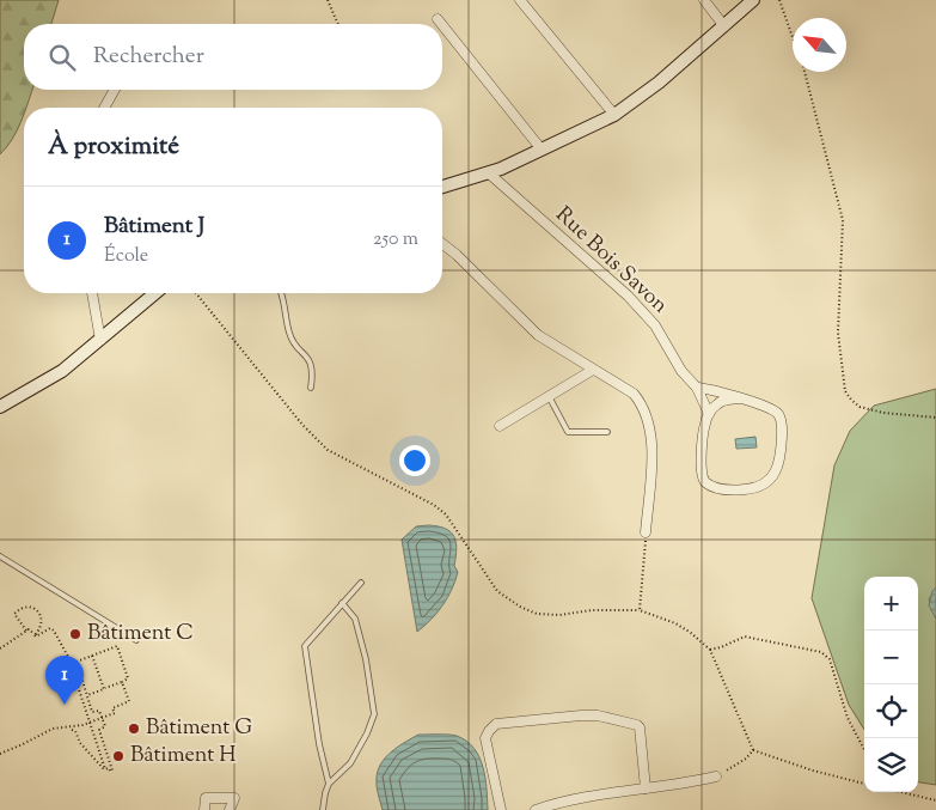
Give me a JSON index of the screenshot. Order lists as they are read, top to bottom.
{
  "streets": {
    "street": ["Rue Bois Savon"]
  },
  "places": ["Bâtiment C", "Bâtiment G", "Bâtiment H"],
  "north": "top left",
  "page": {
    "search": "Rechercher",
    "heading": "À proximité",
    "list": [
      {
        "mark": "1",
        "name": "Bâtiment J",
        "note": "École",
        "value": "250 m"
      }
    ],
    "map_buttons": ["+", "−"],
    "pins": "1"
  }
}
